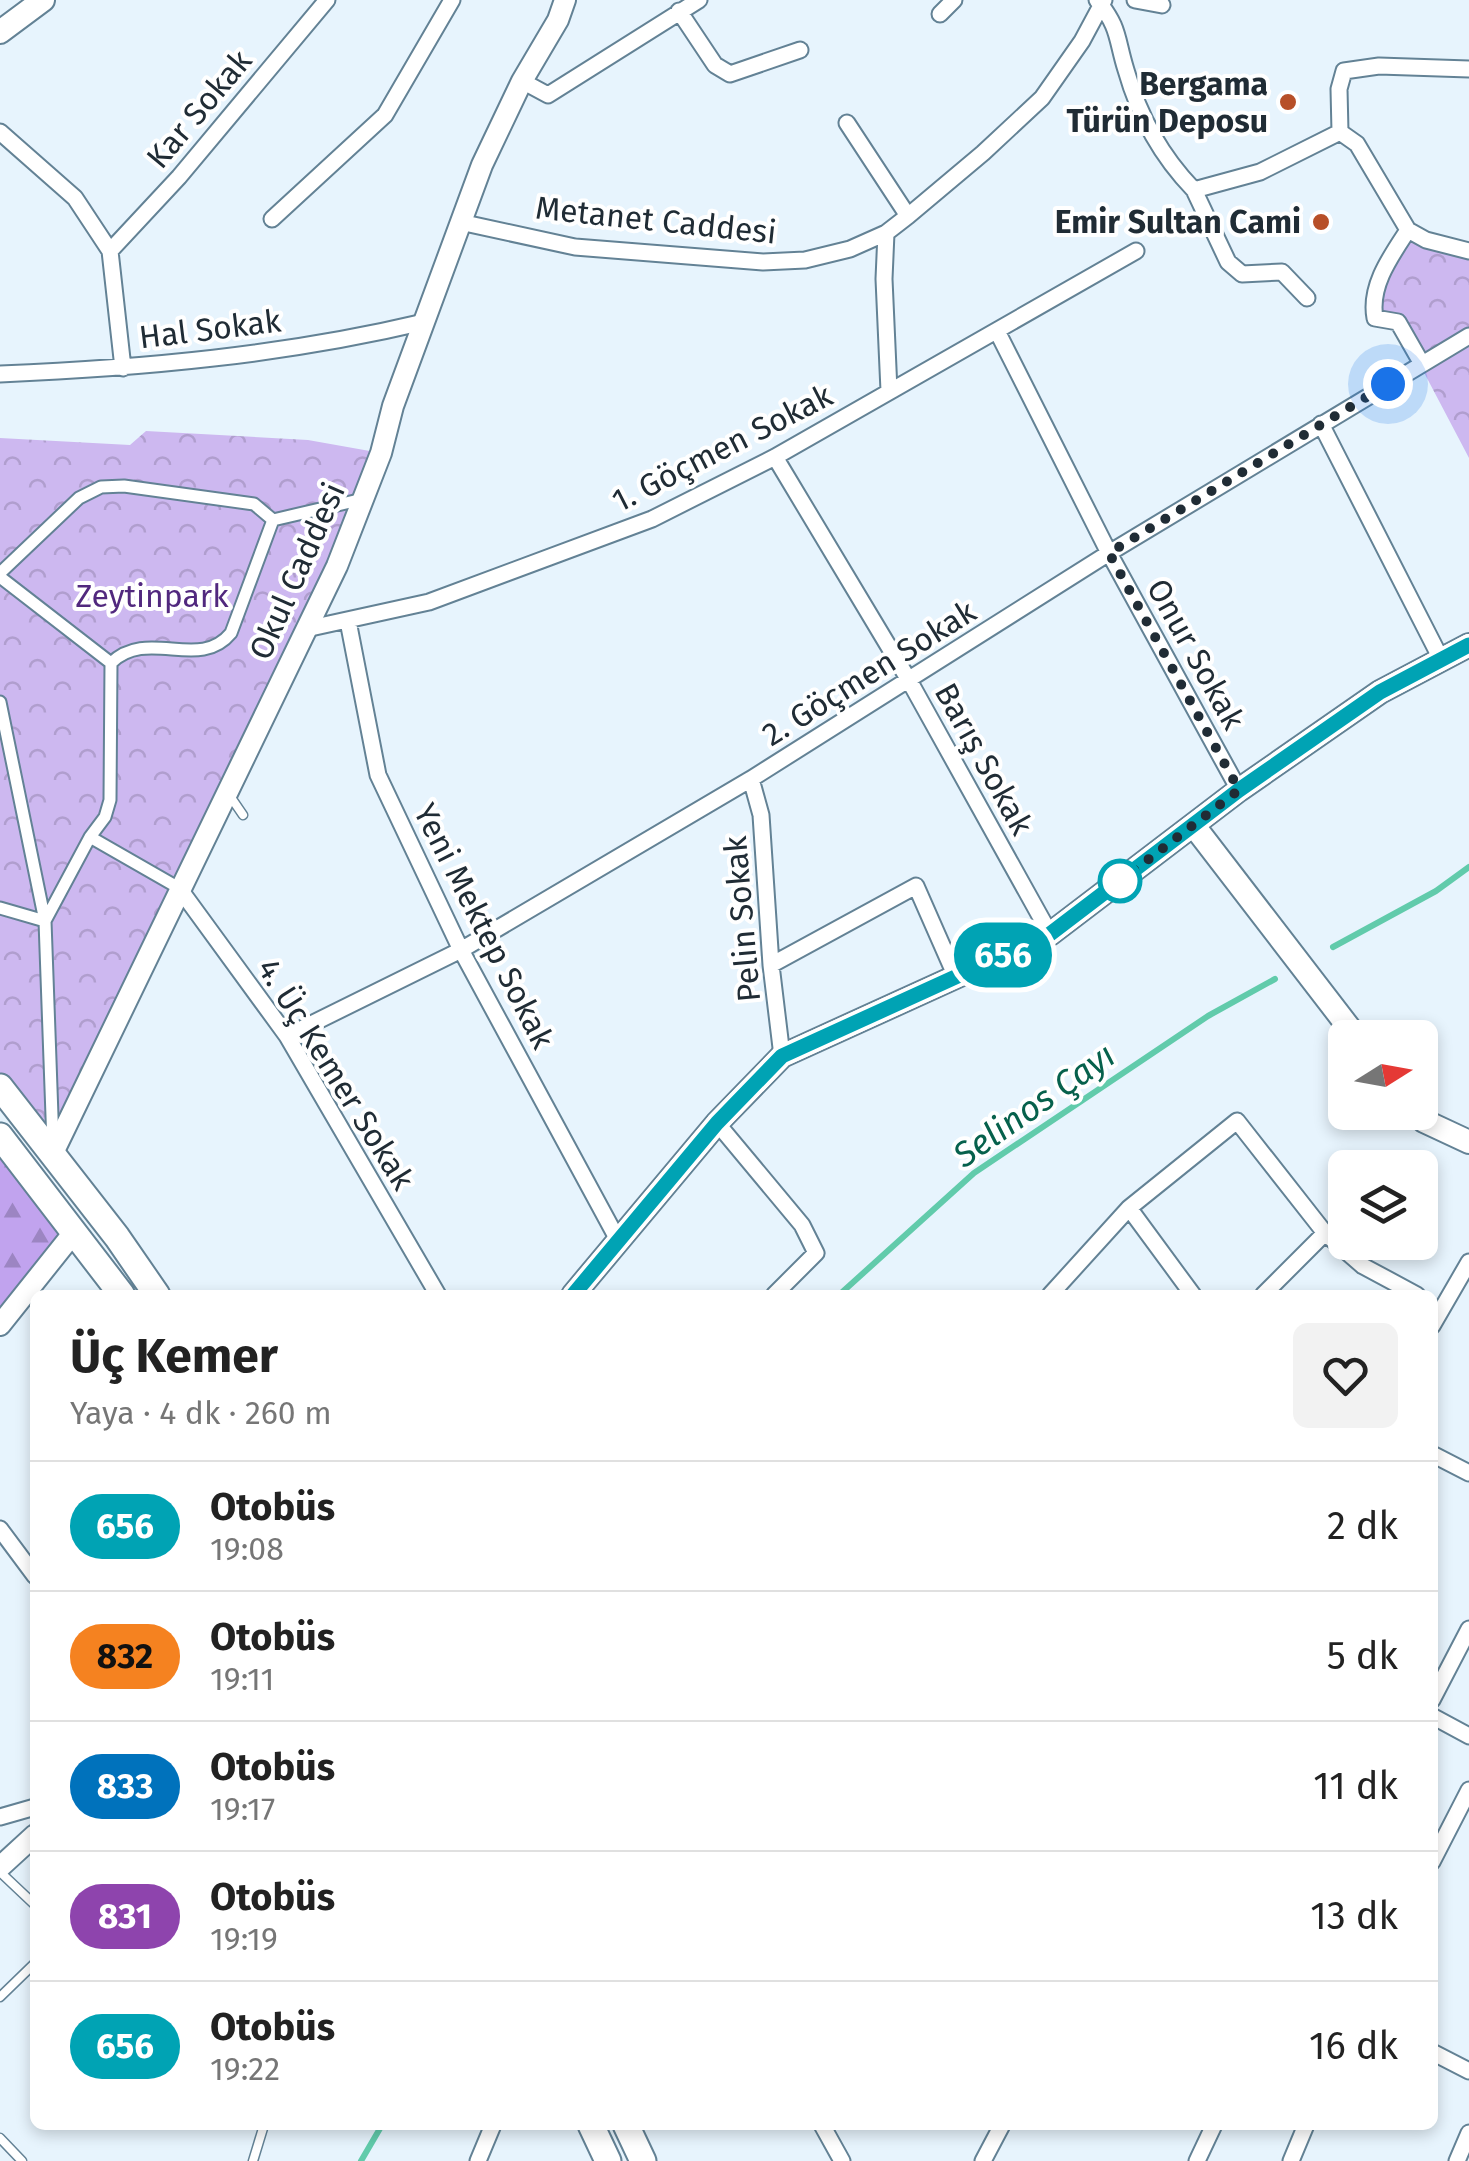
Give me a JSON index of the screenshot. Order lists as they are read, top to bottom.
{
  "streets": {
    "street": [
      "Kar Sokak",
      "Metanet Caddesi",
      "Hal Sokak",
      "1. Göçmen Sokak",
      "Okul Caddesi",
      "Onur Sokak",
      "2. Göçmen Sokak",
      "Barış Sokak",
      "Pelin Sokak",
      "Yeni Mektep Sokak",
      "4. Üç Kemer Sokak"
    ]
  },
  "crossings": [
    ["Metanet Caddesi", "Okul Caddesi"],
    ["Hal Sokak", "Okul Caddesi"],
    ["1. Göçmen Sokak", "Okul Caddesi"],
    ["1. Göçmen Sokak", "Onur Sokak"],
    ["1. Göçmen Sokak", "Barış Sokak"],
    ["1. Göçmen Sokak", "Yeni Mektep Sokak"],
    ["Okul Caddesi", "4. Üç Kemer Sokak"],
    ["Onur Sokak", "2. Göçmen Sokak"],
    ["2. Göçmen Sokak", "Barış Sokak"],
    ["2. Göçmen Sokak", "Pelin Sokak"],
    ["2. Göçmen Sokak", "Yeni Mektep Sokak"],
    ["2. Göçmen Sokak", "4. Üç Kemer Sokak"]
  ],
  "water": ["Selinos Çayı"],
  "parks": ["Zeytinpark"],
  "places": ["Bergama Türün Deposu", "Emir Sultan Cami"],
  "lines": ["bus line 656"],
  "north": "right",
  "page": {
    "on_map": "656",
    "heading": ["Üç Kemer", "Yaya · 4 dk · 260 m"],
    "list": [
      {
        "mark": "656",
        "name": "Otobüs",
        "note": "19:08",
        "value": "2 dk"
      },
      {
        "mark": "832",
        "name": "Otobüs",
        "note": "19:11",
        "value": "5 dk"
      },
      {
        "mark": "833",
        "name": "Otobüs",
        "note": "19:17",
        "value": "11 dk"
      },
      {
        "mark": "831",
        "name": "Otobüs",
        "note": "19:19",
        "value": "13 dk"
      },
      {
        "mark": "656",
        "name": "Otobüs",
        "note": "19:22",
        "value": "16 dk"
      }
    ]
  }
}
